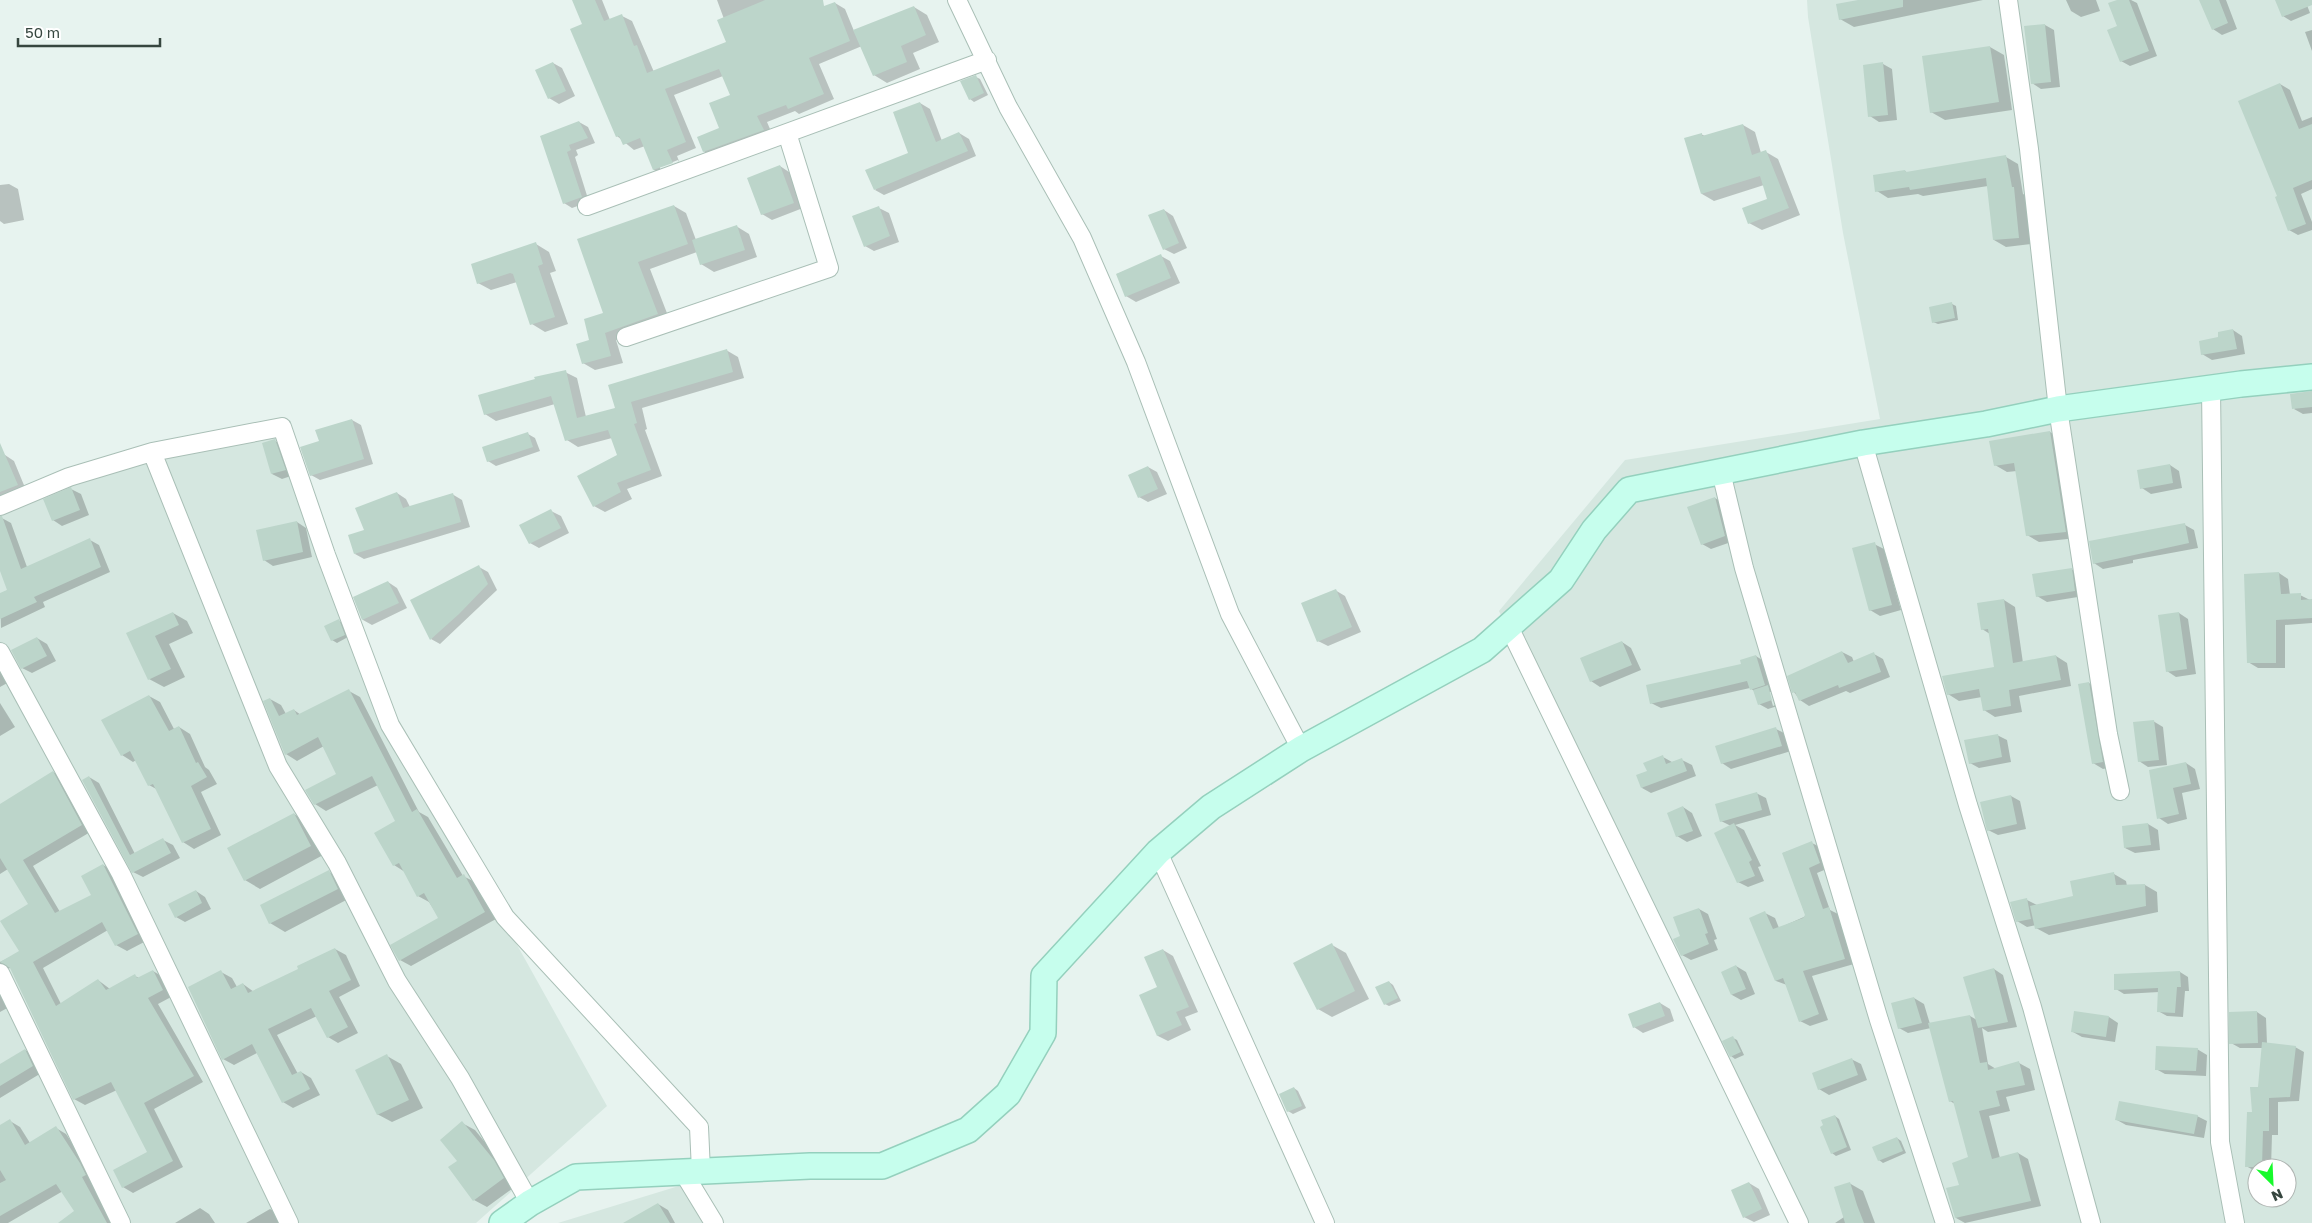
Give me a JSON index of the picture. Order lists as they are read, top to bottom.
{
  "scale_bar": "50 m",
  "north": "bottom right"
}
